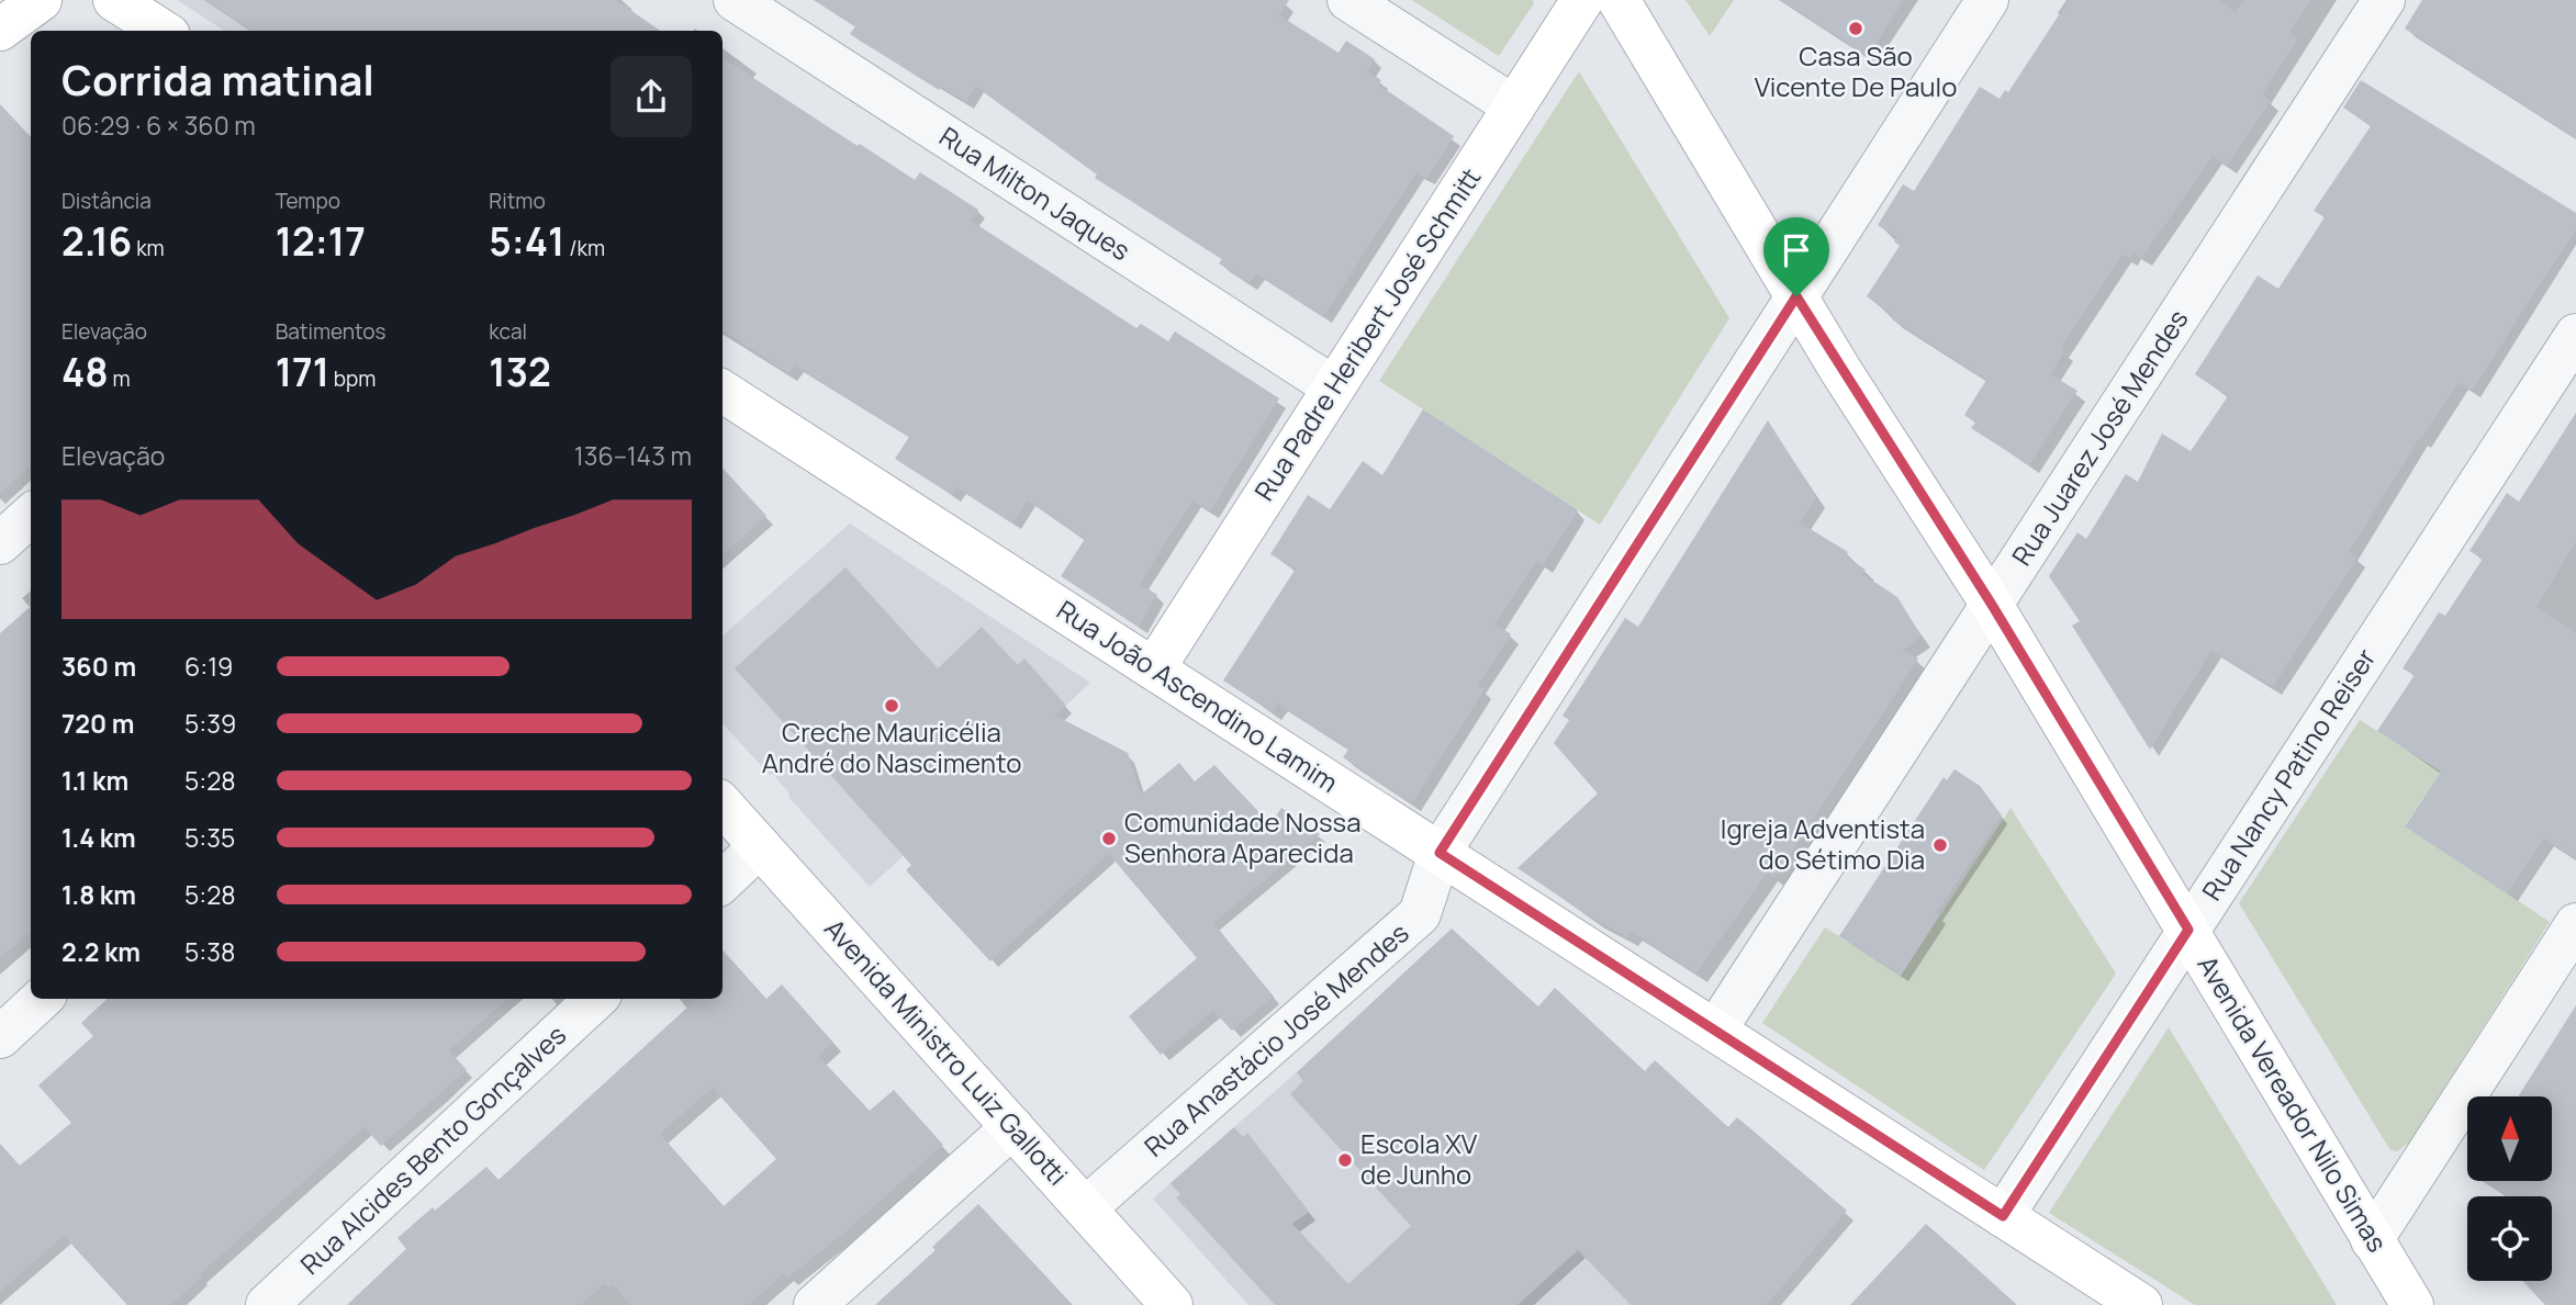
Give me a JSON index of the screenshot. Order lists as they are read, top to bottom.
{
  "streets": {
    "street": [
      "Rua Milton Jaques",
      "Rua Padre Heribert José Schmitt",
      "Rua Juarez José Mendes",
      "Rua João Ascendino Lamim",
      "Rua Nancy Patino Reiser",
      "Rua Anastácio José Mendes",
      "Avenida Ministro Luiz Gallotti",
      "Avenida Vereador Nilo Simas",
      "Rua Alcides Bento Gonçalves"
    ]
  },
  "crossings": [
    ["Rua Milton Jaques", "Rua Padre Heribert José Schmitt"],
    ["Rua Padre Heribert José Schmitt", "Rua João Ascendino Lamim"],
    ["Rua Juarez José Mendes", "Rua João Ascendino Lamim"],
    ["Rua Juarez José Mendes", "Avenida Vereador Nilo Simas"],
    ["Rua João Ascendino Lamim", "Rua Nancy Patino Reiser"],
    ["Rua João Ascendino Lamim", "Rua Anastácio José Mendes"],
    ["Rua Nancy Patino Reiser", "Avenida Vereador Nilo Simas"],
    ["Rua Anastácio José Mendes", "Avenida Ministro Luiz Gallotti"],
    ["Rua Anastácio José Mendes", "Avenida Vereador Nilo Simas"]
  ],
  "places": [
    "Casa São Vicente De Paulo",
    "Creche Mauricélia André do Nascimento",
    "Comunidade Nossa Senhora Aparecida",
    "Igreja Adventista do Sétimo Dia",
    "Escola XV de Junho"
  ],
  "north": "top",
  "page": {
    "heading": ["Corrida matinal", "06:29 · 6 × 360 m"],
    "stats": [
      ["Distância", "2.16 km"],
      ["Tempo", "12:17"],
      ["Ritmo", "5:41 /km"],
      ["Elevação", "48 m"],
      ["Batimentos", "171 bpm"],
      ["kcal", "132"]
    ],
    "chart": ["Elevação", "136–143 m"],
    "list": [
      {
        "name": "360 m",
        "note": "6:19"
      },
      {
        "name": "720 m",
        "note": "5:39"
      },
      {
        "name": "1.1 km",
        "note": "5:28"
      },
      {
        "name": "1.4 km",
        "note": "5:35"
      },
      {
        "name": "1.8 km",
        "note": "5:28"
      },
      {
        "name": "2.2 km",
        "note": "5:38"
      }
    ]
  }
}
